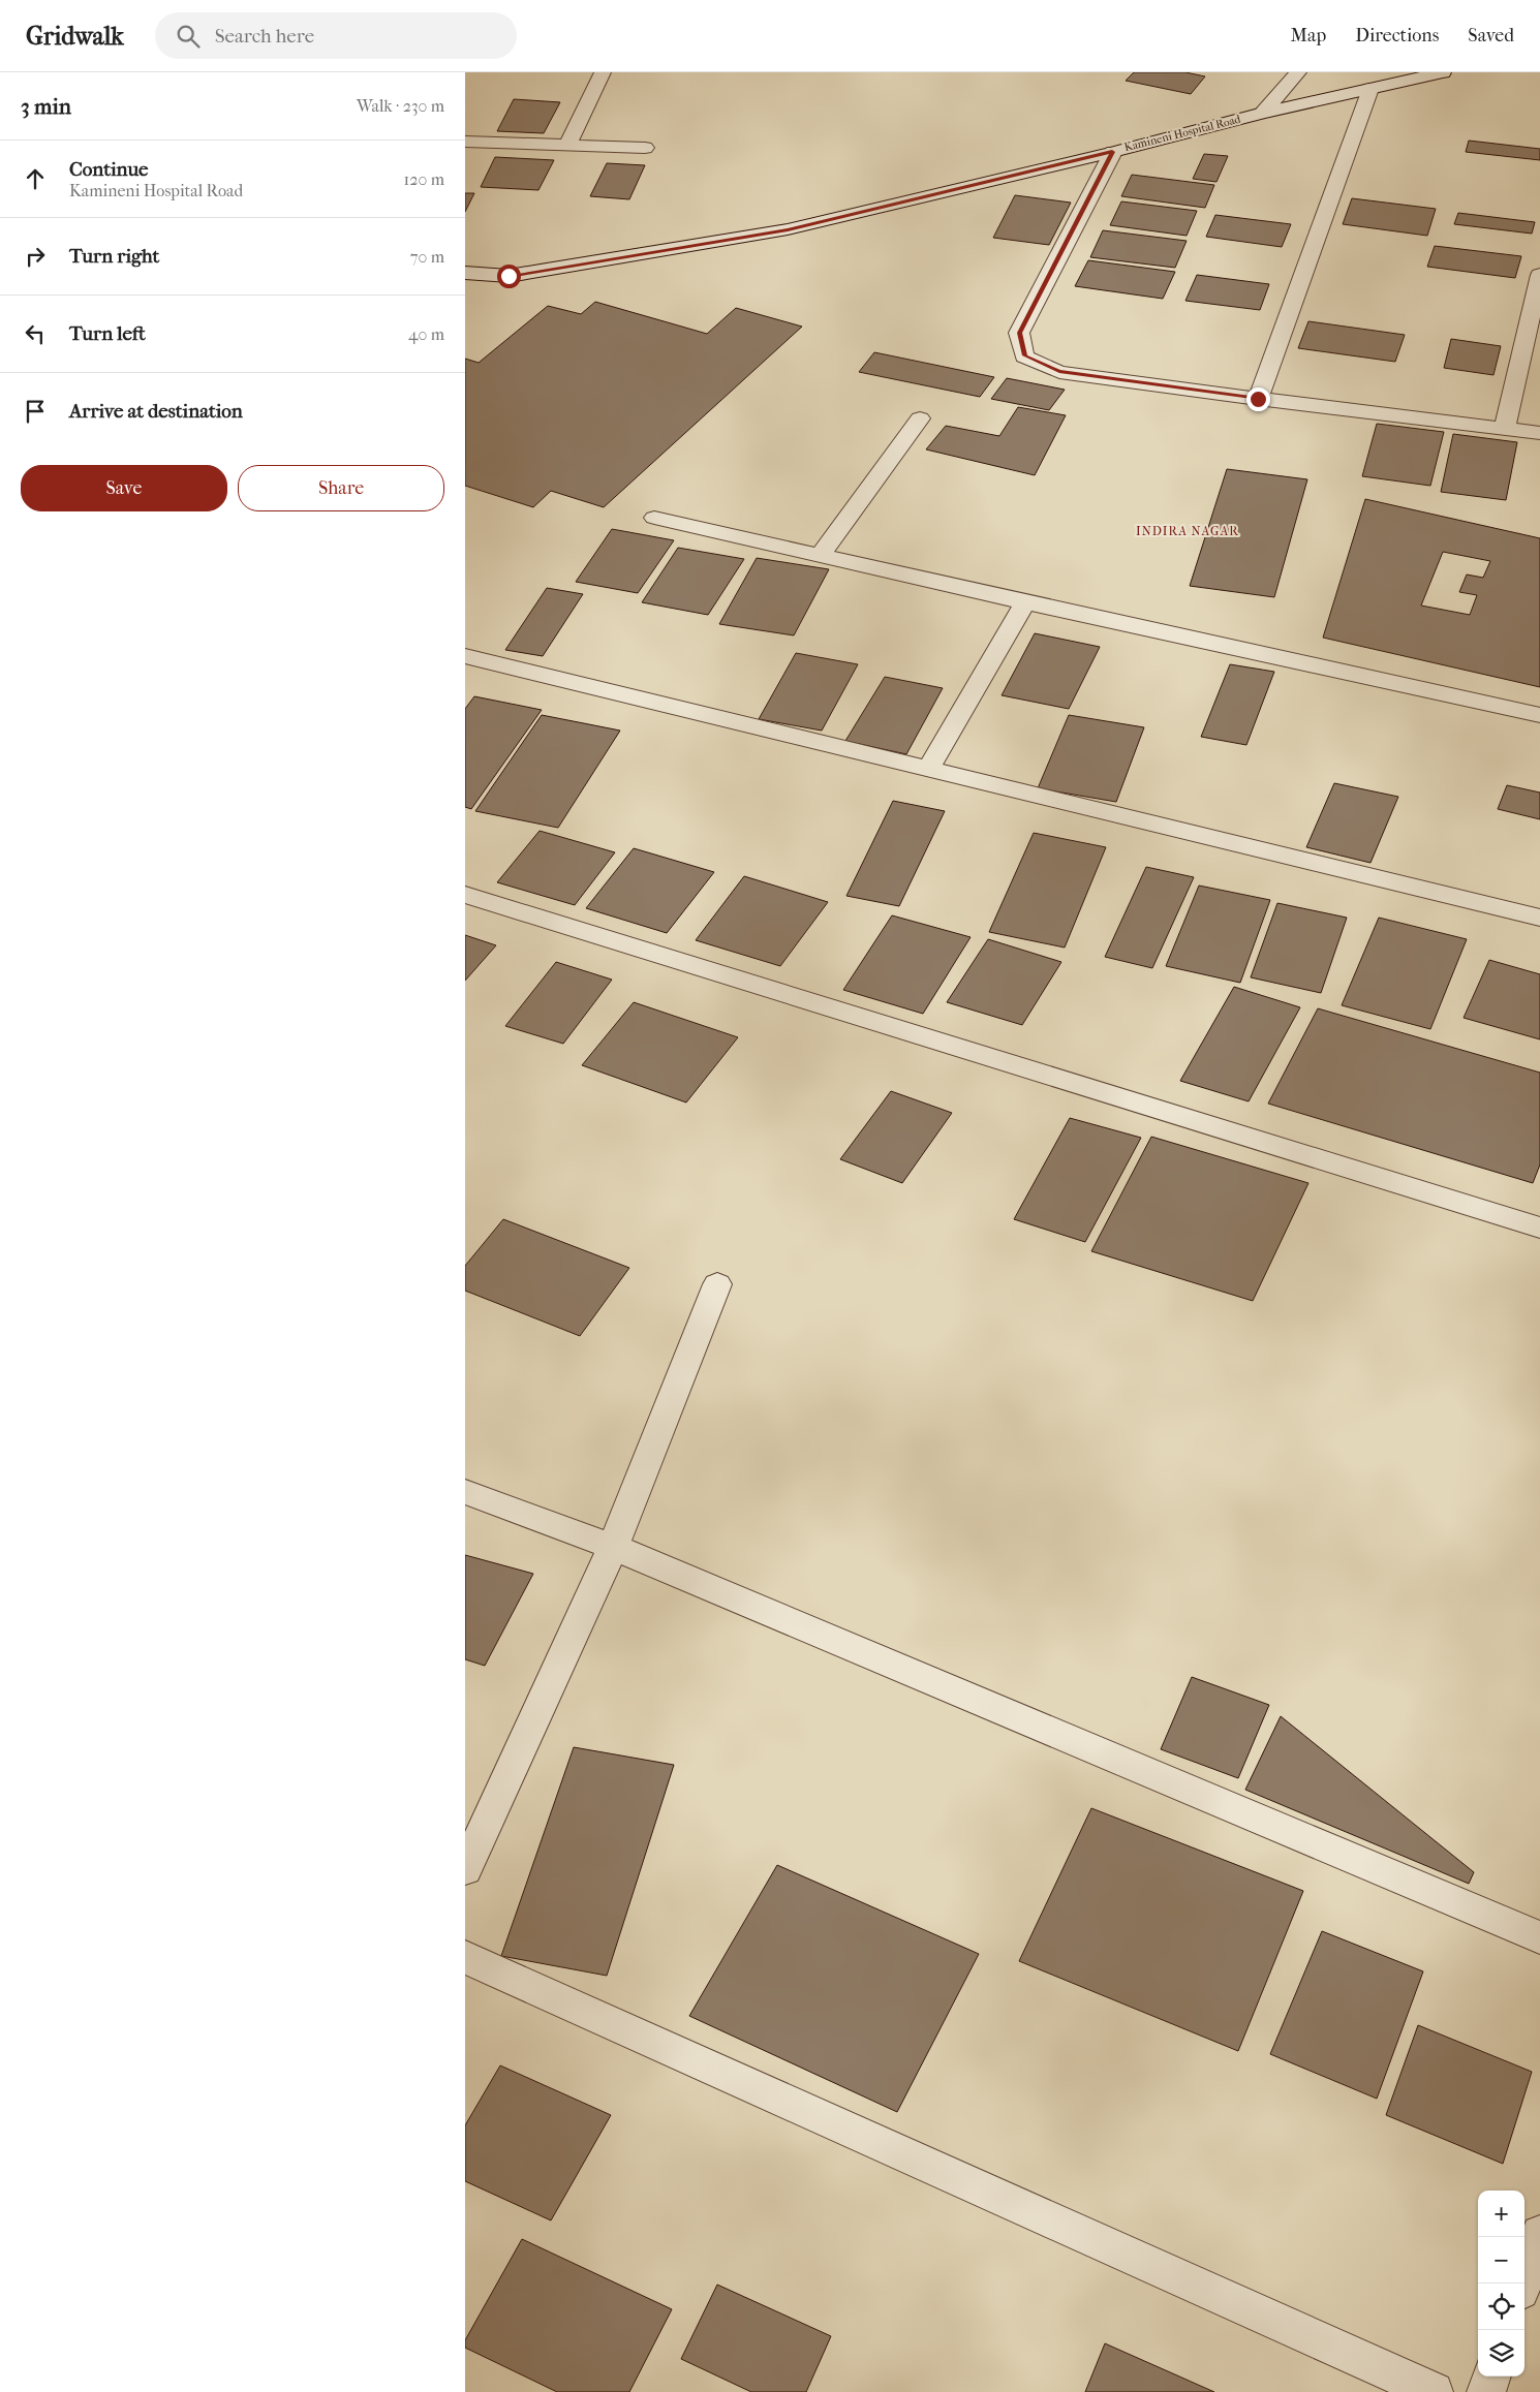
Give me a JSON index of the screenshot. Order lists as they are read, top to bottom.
{
  "streets": {
    "street": ["Kamineni Hospital Road"]
  },
  "districts": ["INDIRA NAGAR"],
  "page": {
    "header": "Gridwalk",
    "search": "Search here",
    "nav": ["Map", "Directions", "Saved"],
    "heading": ["3 min", "Walk · 230 m"],
    "list": [
      ["Continue", "Kamineni Hospital Road", "120 m"],
      ["Turn right", "70 m"],
      ["Turn left", "40 m"],
      "Arrive at destination"
    ],
    "buttons": ["Save", "Share"],
    "map_buttons": ["+", "−"]
  }
}
